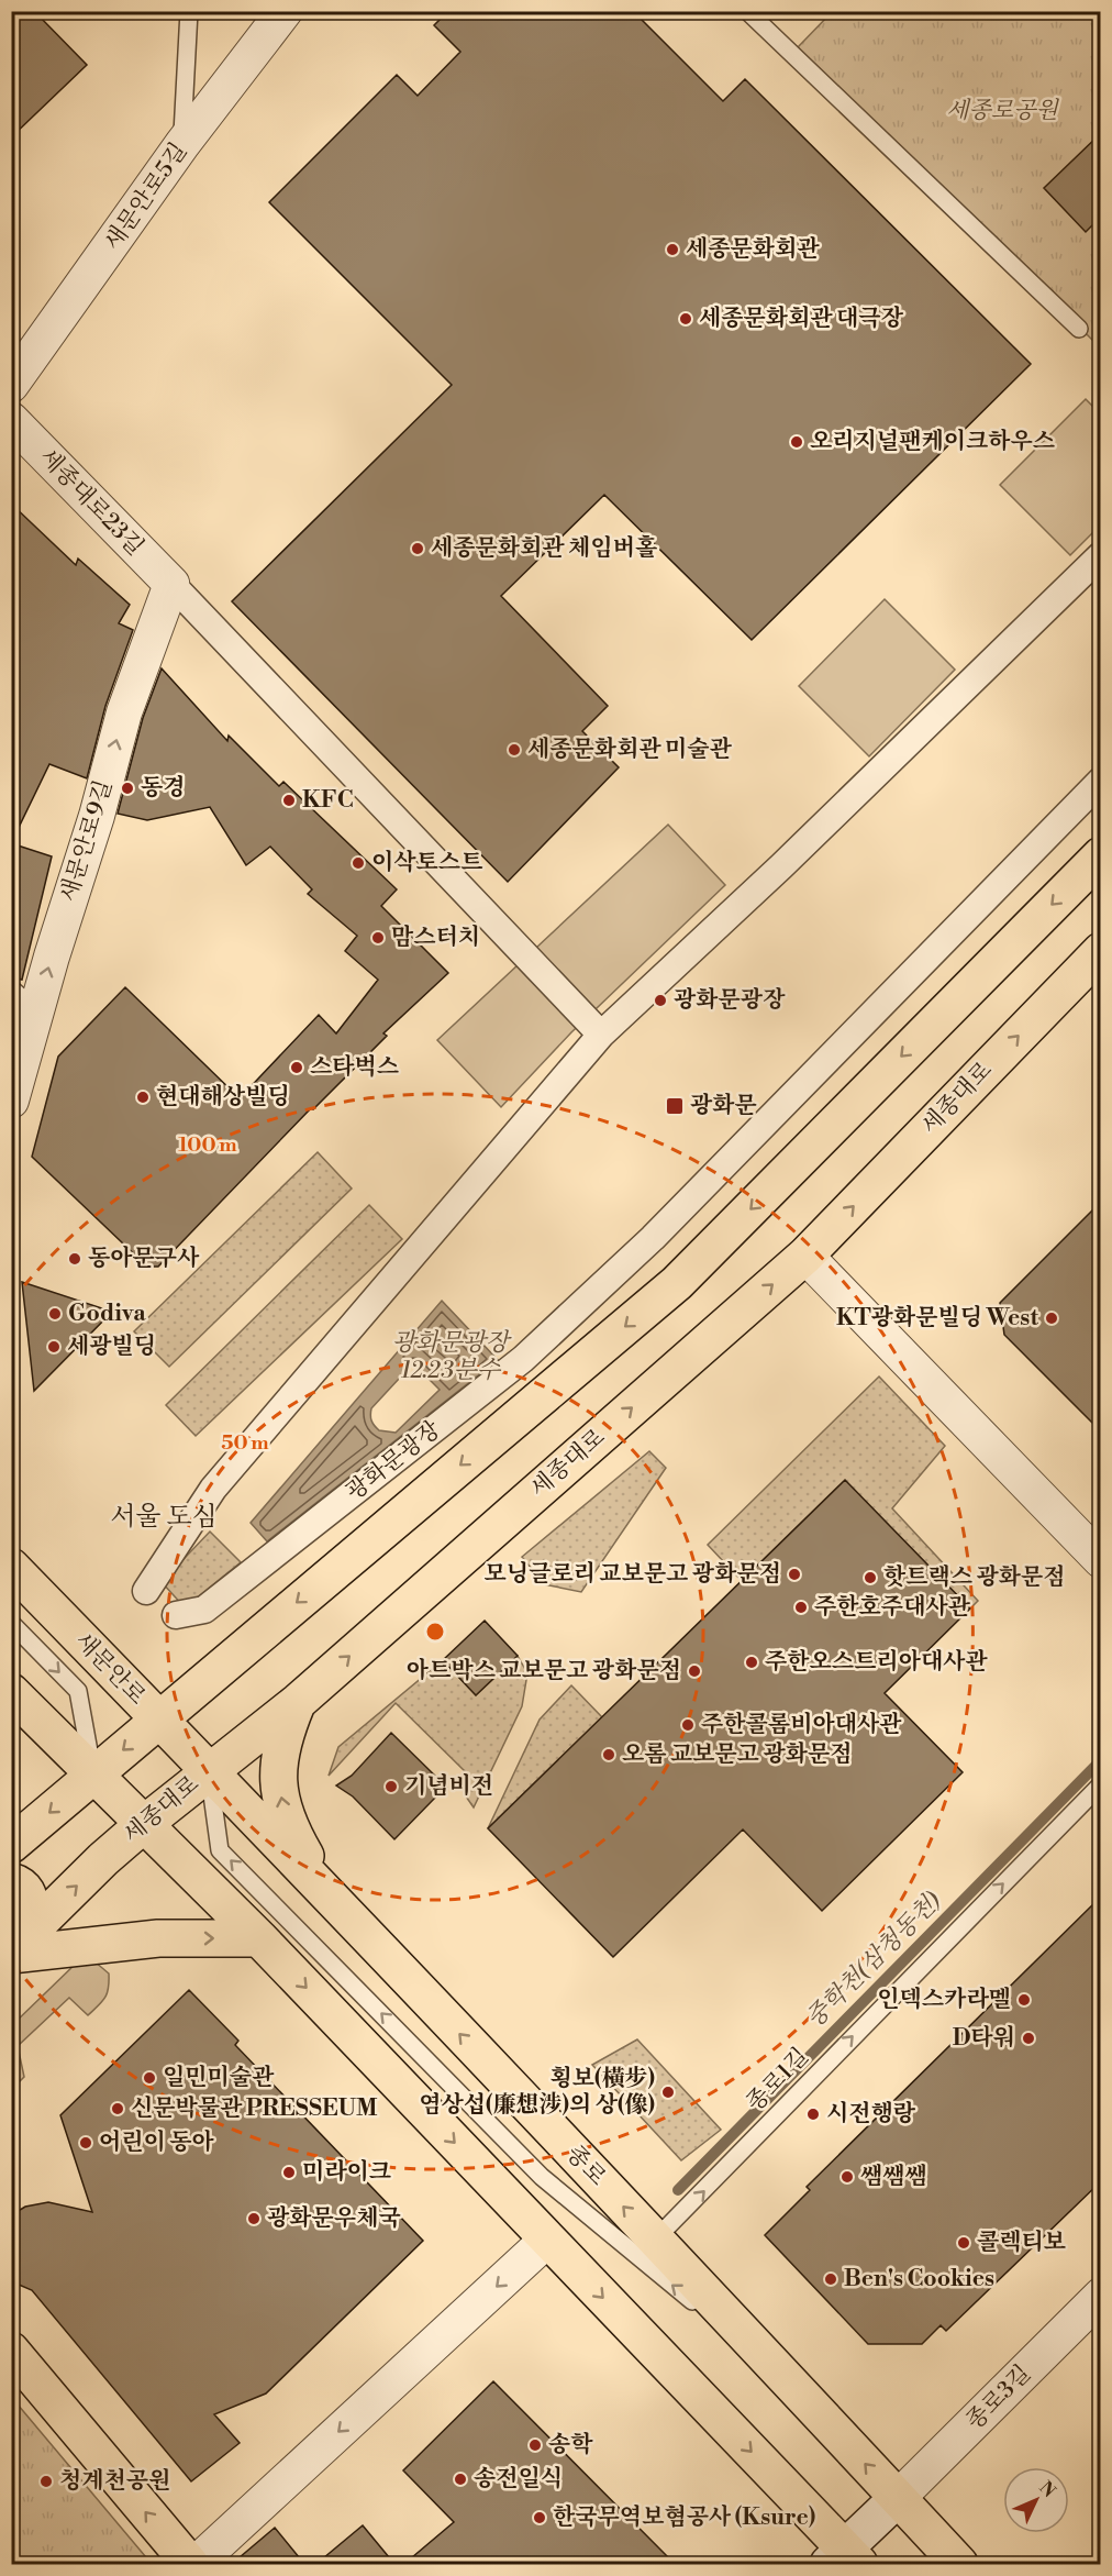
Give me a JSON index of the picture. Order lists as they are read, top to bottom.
{
  "streets": {
    "main road": ["세종대로", "새문안로", "종로"],
    "street": [
      "새문안로5길",
      "세종대로23길",
      "새문안로9길",
      "광화문광장",
      "종로3길"
    ],
    "lane": ["종로1길"]
  },
  "crossings": [
    ["세종대로23길", "새문안로9길"],
    ["세종대로", "새문안로"],
    ["세종대로", "종로"],
    ["새문안로", "종로"],
    ["종로1길", "종로"],
    ["종로", "종로3길"]
  ],
  "one_way": ["새문안로9길", "종로1길"],
  "districts": ["서울 도심"],
  "water": ["광화문광장 12.23분수", "중학천(삼청동천)"],
  "parks": ["세종로공원"],
  "places": {
    "other": [
      "세종문화회관",
      "세종문화회관 대극장",
      "오리지널팬케이크하우스",
      "세종문화회관 체임버홀",
      "세종문화회관 미술관",
      "동경",
      "KFC",
      "이삭토스트",
      "맘스터치",
      "광화문광장",
      "스타벅스",
      "현대해상빌딩",
      "동아문구사",
      "Godiva",
      "KT광화문빌딩 West",
      "세광빌딩",
      "모닝글로리 교보문고 광화문점",
      "핫트랙스 광화문점",
      "주한호주대사관",
      "주한오스트리아대사관",
      "아트박스 교보문고 광화문점",
      "주한콜롬비아대사관",
      "오롬 교보문고 광화문점",
      "기념비전",
      "인덱스카라멜",
      "D타워",
      "일민미술관",
      "횡보(橫步) 염상섭(廉想涉)의 상(像)",
      "신문박물관 PRESSEUM",
      "시전행랑",
      "어린이 동아",
      "미라이크",
      "쌤쌤쌤",
      "광화문우체국",
      "콜렉티보",
      "Ben's Cookies",
      "송학",
      "송전일식",
      "청계천공원",
      "한국무역보혐공사 (Ksure)"
    ],
    "transit": ["광화문"]
  },
  "north": "top right",
  "rings": ["100 m", "50 m"]
}
